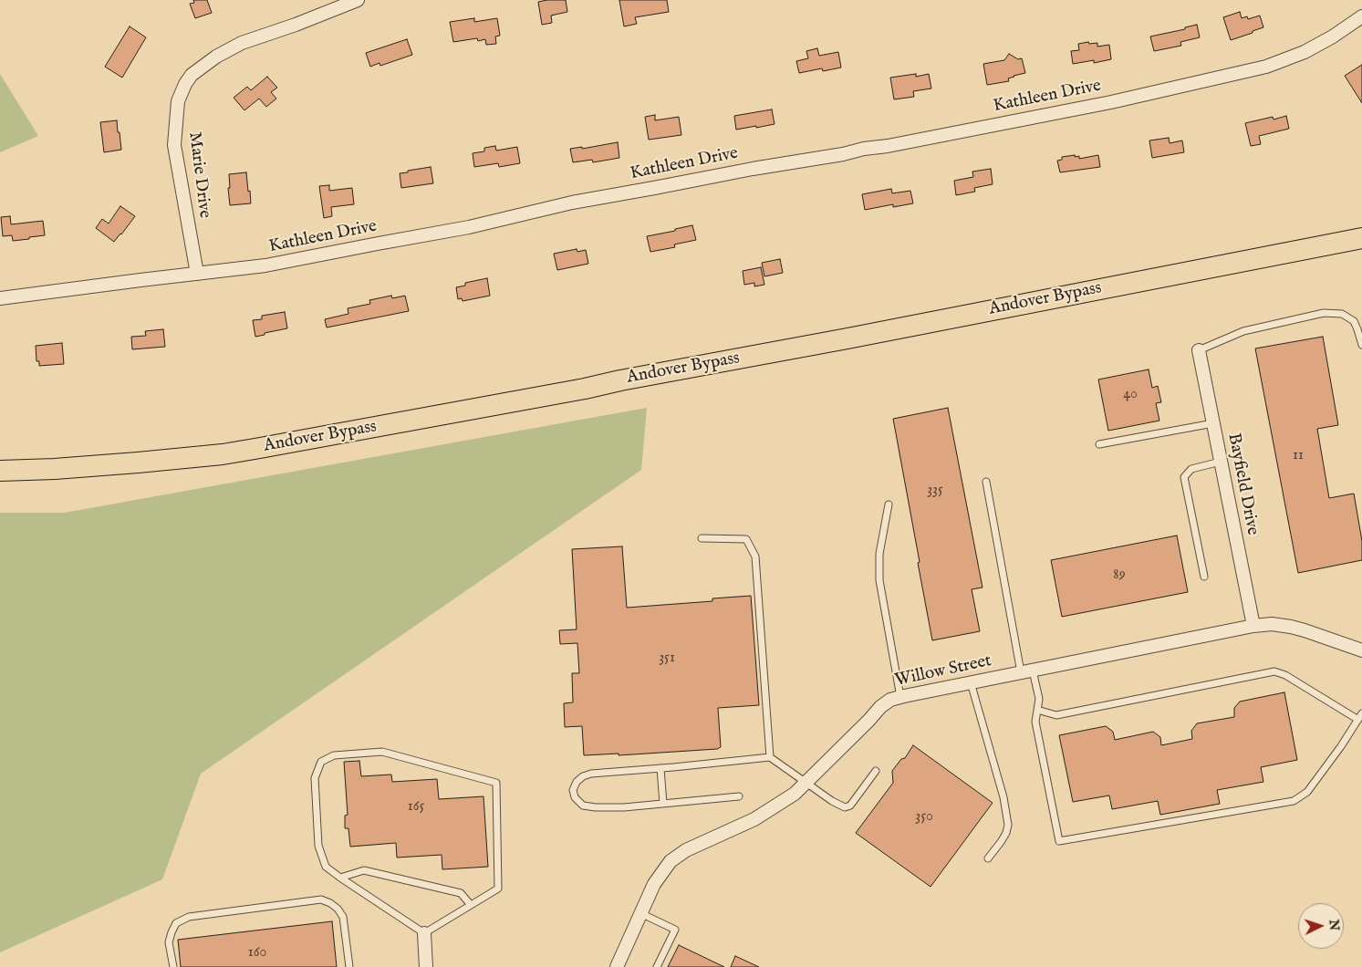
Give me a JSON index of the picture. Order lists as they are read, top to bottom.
{
  "streets": {
    "main road": ["Andover Bypass"],
    "street": [
      "Kathleen Drive",
      "Marie Drive",
      "Bayfield Drive",
      "Willow Street"
    ]
  },
  "crossings": [
    ["Kathleen Drive", "Marie Drive"],
    ["Bayfield Drive", "Willow Street"]
  ],
  "house_numbers": [
    "40",
    "11",
    "335",
    "89",
    "351",
    "165",
    "350",
    "160"
  ],
  "north": "right"
}
